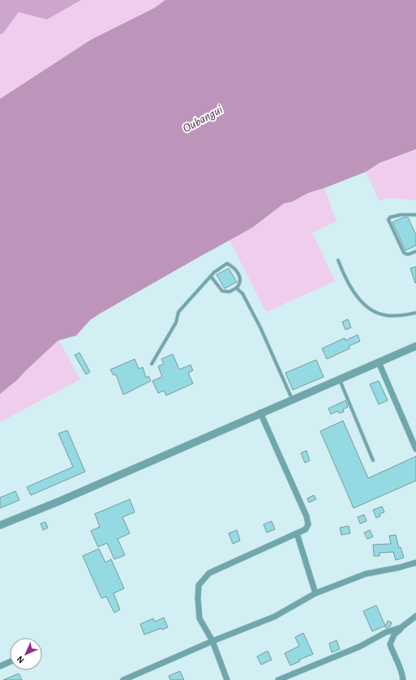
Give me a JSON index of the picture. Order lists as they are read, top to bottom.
{
  "water": ["Oubangui"],
  "north": "bottom left"
}
